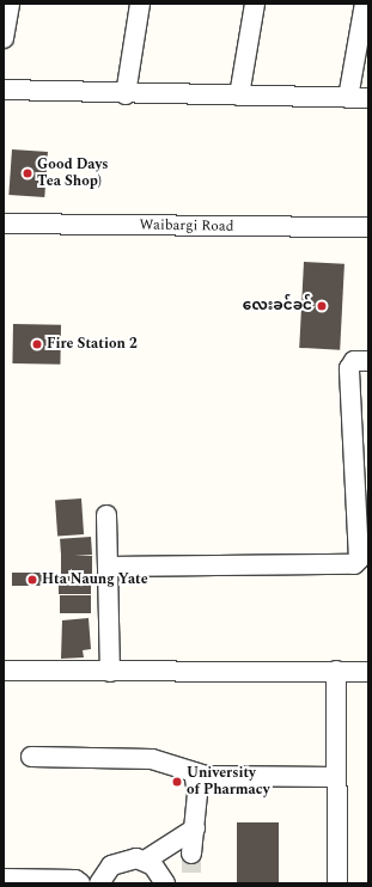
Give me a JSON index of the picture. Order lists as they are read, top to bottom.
{
  "streets": {
    "street": ["Waibargi Road"]
  },
  "places": [
    "Good Days Tea Shop)",
    "လေးခင်ခင်",
    "Fire Station 2",
    "Hta Naung Yate",
    "University of Pharmacy"
  ]
}
